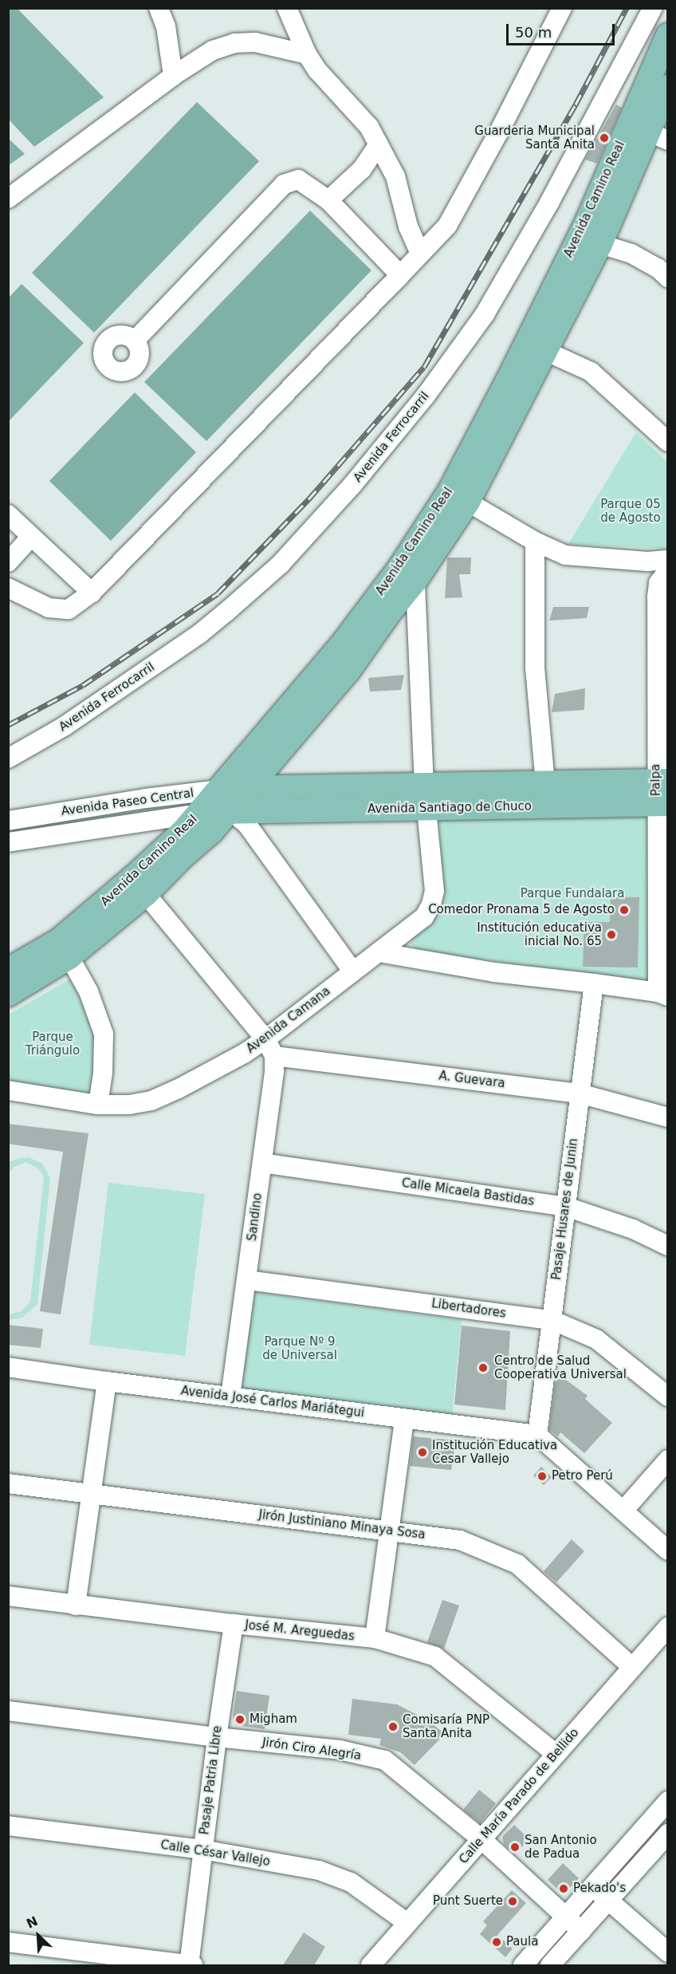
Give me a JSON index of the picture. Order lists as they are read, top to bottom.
{
  "streets": {
    "main road": ["Avenida Camino Real", "Avenida Paseo Central", "Avenida Santiago de Chuco"],
    "street": [
      "Avenida Ferrocarril",
      "Palpa",
      "Avenida Camana",
      "A. Guevara",
      "Calle Micaela Bastidas",
      "Pasaje Husares de Junin",
      "Sandino",
      "Libertadores",
      "Avenida José Carlos Mariátegui",
      "Jirón Justiniano Minaya Sosa",
      "José M. Areguedas",
      "Jirón Ciro Alegría",
      "Pasaje Patria Libre",
      "Calle María Parado de Bellido",
      "Calle César Vallejo"
    ]
  },
  "crossings": [
    ["Avenida Camino Real", "Avenida Paseo Central"],
    ["Avenida Camino Real", "Avenida Santiago de Chuco"],
    ["Avenida Camino Real", "Avenida Camana"],
    ["Palpa", "Avenida Santiago de Chuco"],
    ["Avenida Paseo Central", "Avenida Santiago de Chuco"],
    ["Avenida Santiago de Chuco", "Avenida Camana"],
    ["Avenida Camana", "A. Guevara"],
    ["Avenida Camana", "Sandino"],
    ["A. Guevara", "Pasaje Husares de Junin"],
    ["A. Guevara", "Sandino"],
    ["Calle Micaela Bastidas", "Pasaje Husares de Junin"],
    ["Calle Micaela Bastidas", "Sandino"],
    ["Pasaje Husares de Junin", "Libertadores"],
    ["Pasaje Husares de Junin", "Avenida José Carlos Mariátegui"],
    ["Sandino", "Libertadores"],
    ["Sandino", "Avenida José Carlos Mariátegui"],
    ["Jirón Justiniano Minaya Sosa", "Calle María Parado de Bellido"],
    ["José M. Areguedas", "Pasaje Patria Libre"],
    ["José M. Areguedas", "Calle María Parado de Bellido"],
    ["Jirón Ciro Alegría", "Pasaje Patria Libre"],
    ["Jirón Ciro Alegría", "Calle María Parado de Bellido"],
    ["Pasaje Patria Libre", "Calle César Vallejo"],
    ["Calle María Parado de Bellido", "Calle César Vallejo"]
  ],
  "parks": [
    "Parque 05 de Agosto",
    "Parque Fundalara",
    "Parque Triángulo",
    "Parque Nº 9 de Universal"
  ],
  "places": [
    "Guarderia Municipal Santa Anita",
    "Comedor Pronama 5 de Agosto",
    "Institución educativa inicial No. 65",
    "Centro de Salud Cooperativa Universal",
    "Institución Educativa Cesar Vallejo",
    "Petro Perú",
    "Migham",
    "Comisaría PNP Santa Anita",
    "San Antonio de Padua",
    "Pekado's",
    "Punt Suerte",
    "Paula"
  ],
  "scale_bar": "50 m",
  "north": "top left"
}
